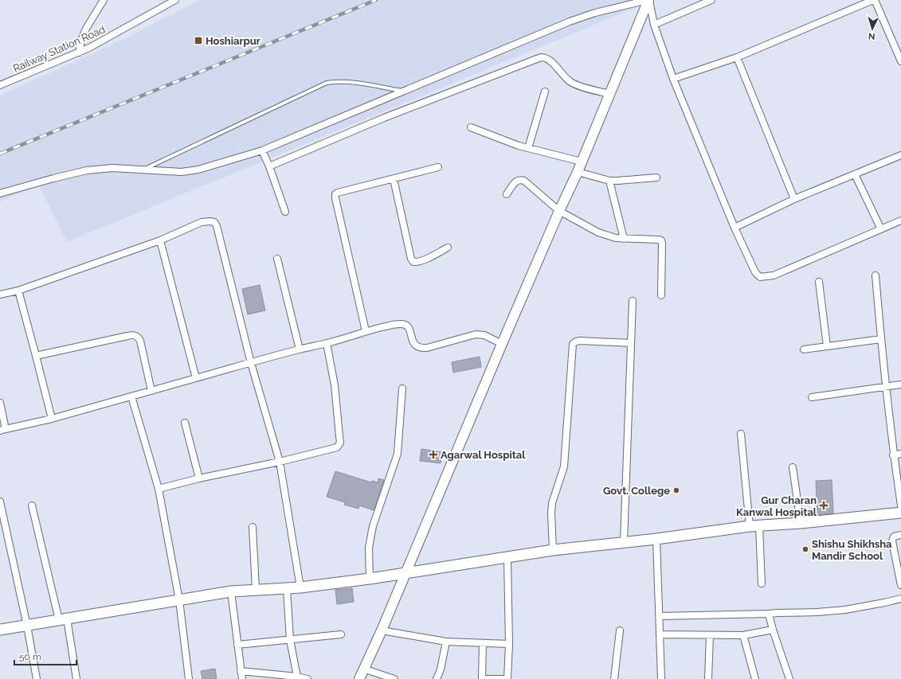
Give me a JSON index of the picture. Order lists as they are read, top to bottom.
{
  "streets": {
    "street": ["Railway Station Road"]
  },
  "places": {
    "transit": ["Hoshiarpur"],
    "health": ["Agarwal Hospital", "Gur Charan Kanwal Hospital"],
    "other": ["Govt. College", "Shishu Shikhsha Mandir School"]
  },
  "scale_bar": "50 m",
  "north": "bottom"
}
